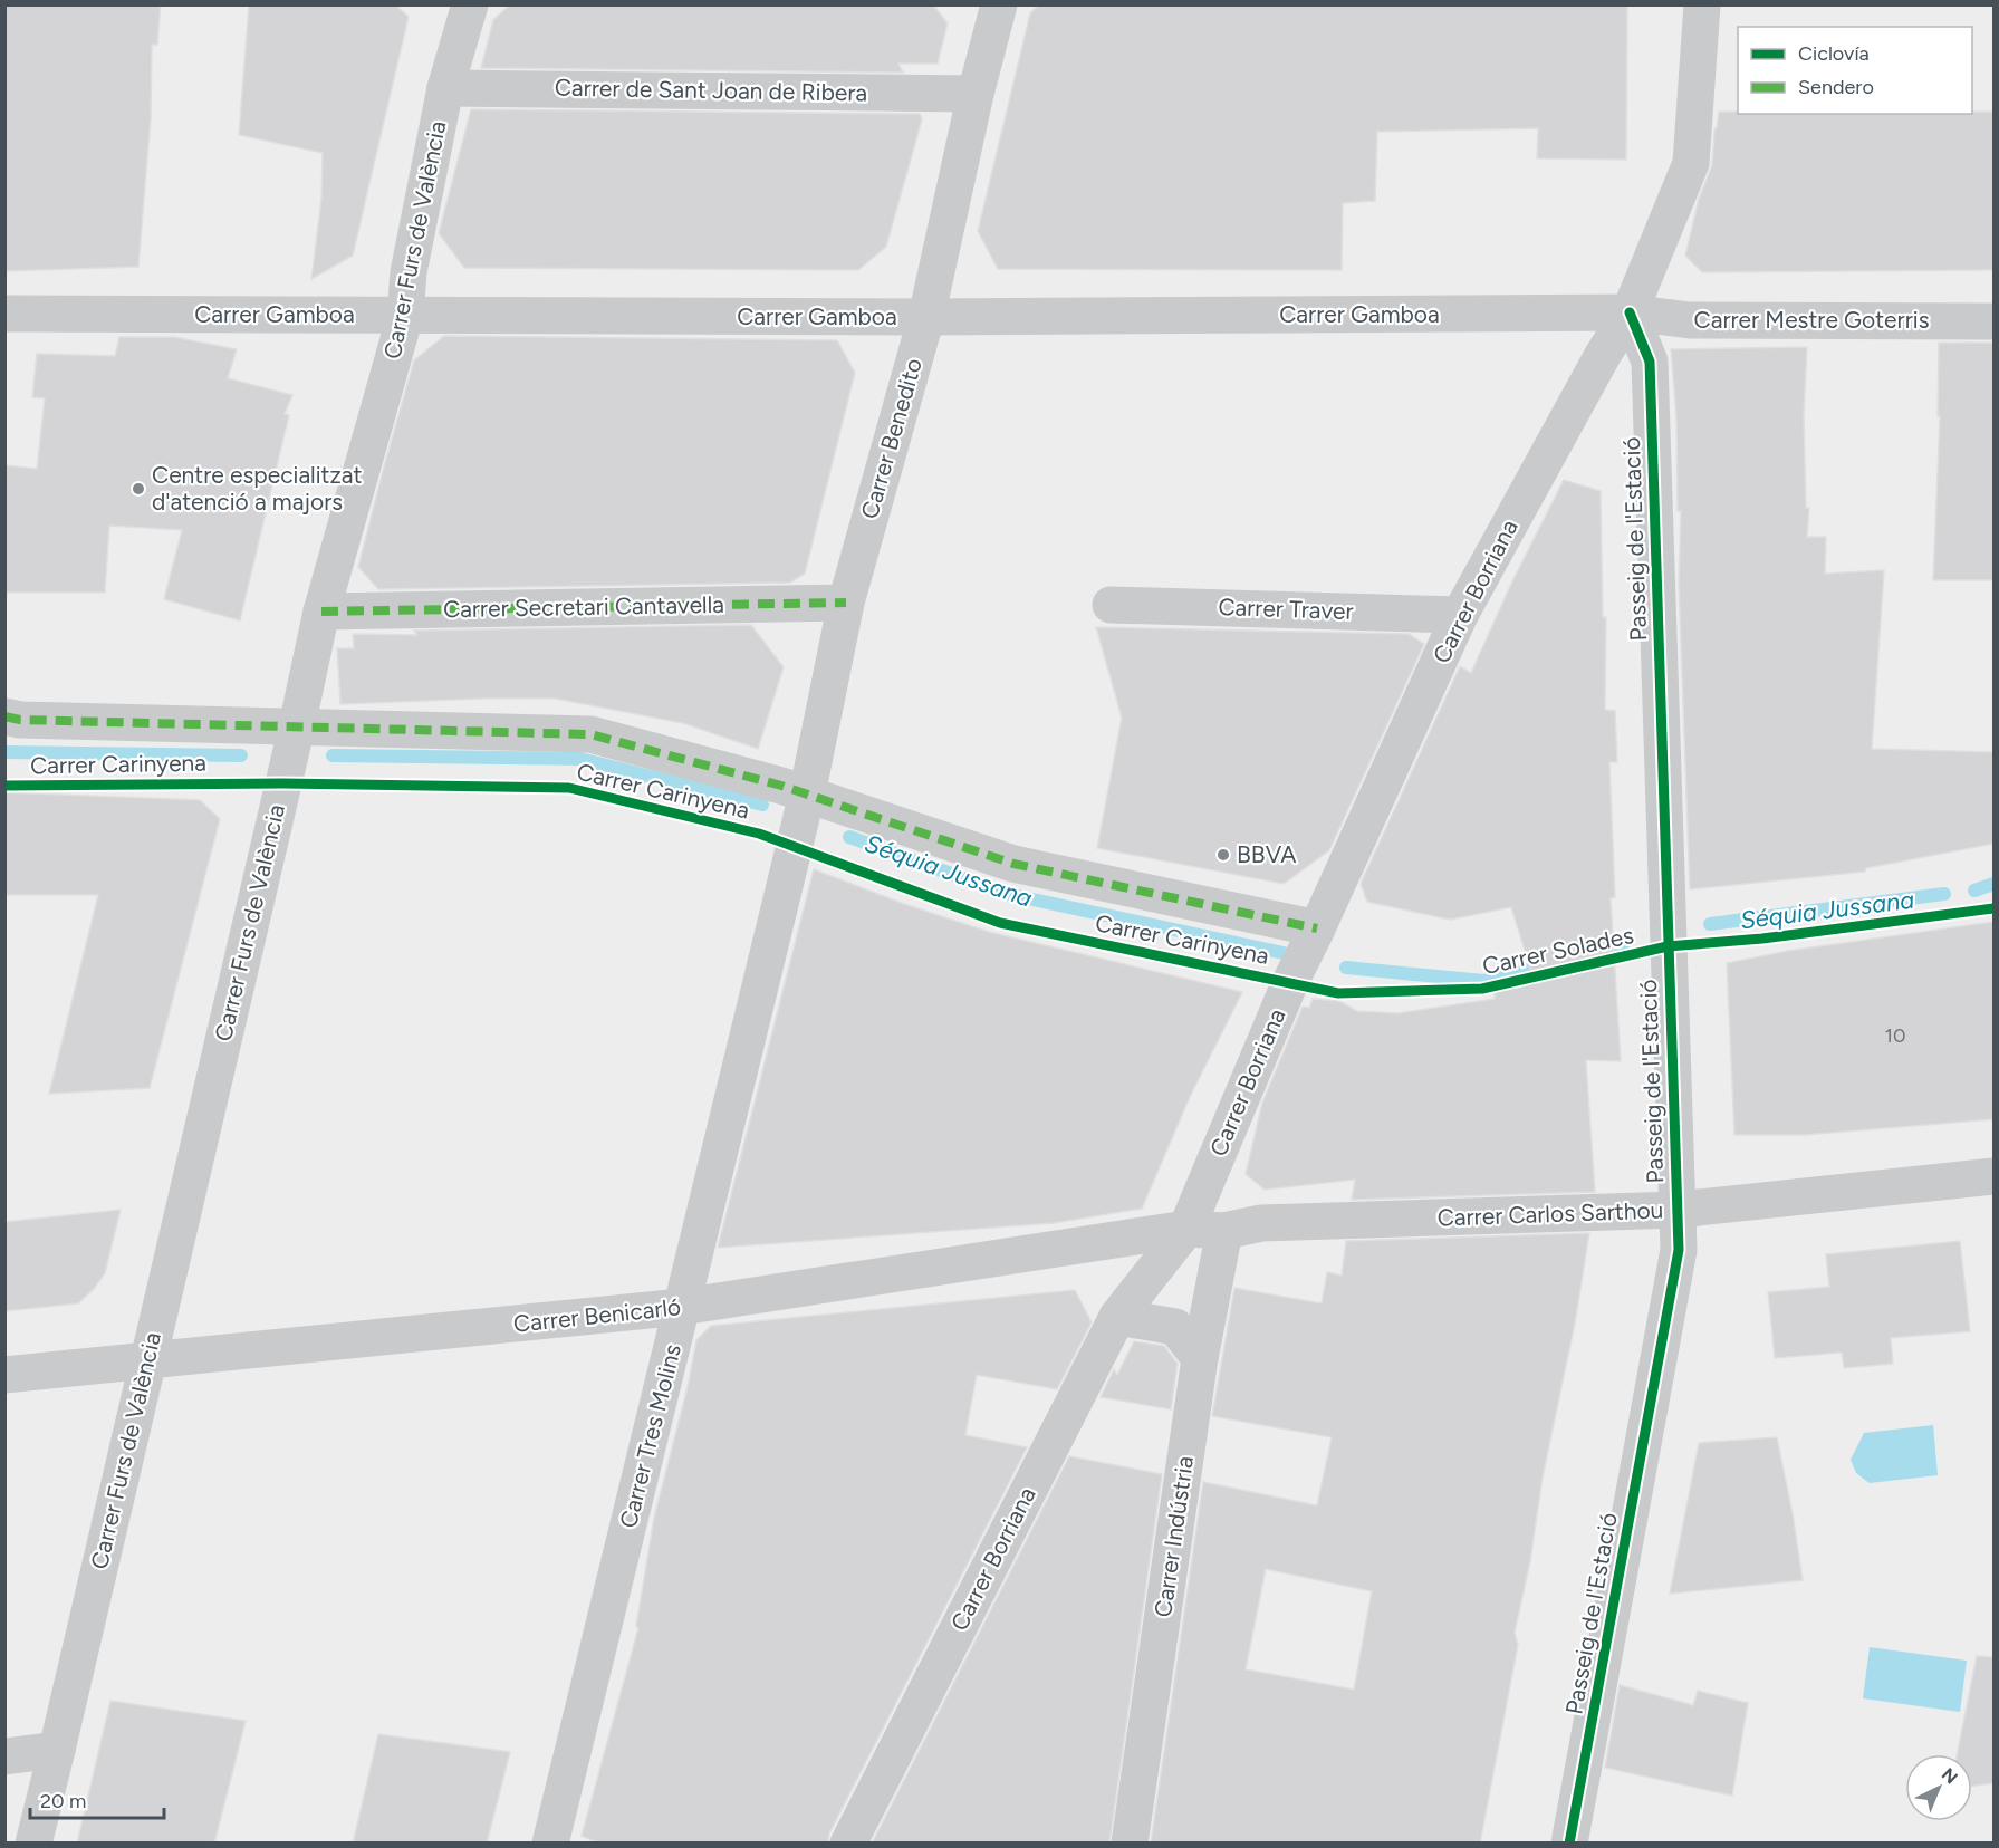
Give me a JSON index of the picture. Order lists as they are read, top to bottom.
{
  "streets": {
    "street": [
      "Carrer de Sant Joan de Ribera",
      "Carrer Furs de València",
      "Carrer Gamboa",
      "Carrer Mestre Goterris",
      "Carrer Benedito",
      "Passeig de l'Estació",
      "Carrer Borriana",
      "Carrer Secretari Cantavella",
      "Carrer Traver",
      "Carrer Carinyena",
      "Carrer Carlos Sarthou",
      "Carrer Benicarló",
      "Carrer Tres Molins",
      "Carrer Indústria"
    ],
    "cycle path": ["Carrer Solades"]
  },
  "crossings": [
    ["Carrer de Sant Joan de Ribera", "Carrer Furs de València"],
    ["Carrer de Sant Joan de Ribera", "Carrer Benedito"],
    ["Carrer Furs de València", "Carrer Gamboa"],
    ["Carrer Furs de València", "Carrer Secretari Cantavella"],
    ["Carrer Furs de València", "Carrer Carinyena"],
    ["Carrer Furs de València", "Carrer Benicarló"],
    ["Carrer Gamboa", "Carrer Mestre Goterris"],
    ["Carrer Gamboa", "Carrer Benedito"],
    ["Carrer Gamboa", "Passeig de l'Estació"],
    ["Carrer Gamboa", "Carrer Borriana"],
    ["Carrer Mestre Goterris", "Passeig de l'Estació"],
    ["Carrer Mestre Goterris", "Carrer Borriana"],
    ["Carrer Benedito", "Carrer Secretari Cantavella"],
    ["Carrer Benedito", "Carrer Carinyena"],
    ["Carrer Benedito", "Carrer Tres Molins"],
    ["Passeig de l'Estació", "Carrer Borriana"],
    ["Passeig de l'Estació", "Carrer Carlos Sarthou"],
    ["Carrer Borriana", "Carrer Traver"],
    ["Carrer Borriana", "Carrer Carinyena"],
    ["Carrer Borriana", "Carrer Carlos Sarthou"],
    ["Carrer Borriana", "Carrer Benicarló"],
    ["Carrer Carinyena", "Carrer Tres Molins"],
    ["Carrer Carlos Sarthou", "Carrer Benicarló"],
    ["Carrer Carlos Sarthou", "Carrer Indústria"],
    ["Carrer Benicarló", "Carrer Tres Molins"]
  ],
  "water": ["Séquia Jussana"],
  "places": ["Centre especialitzat d'atenció a majors", "BBVA"],
  "house_numbers": ["10"],
  "legend": ["Ciclovía", "Sendero"],
  "scale_bar": "20 m",
  "north": "top right"
}
